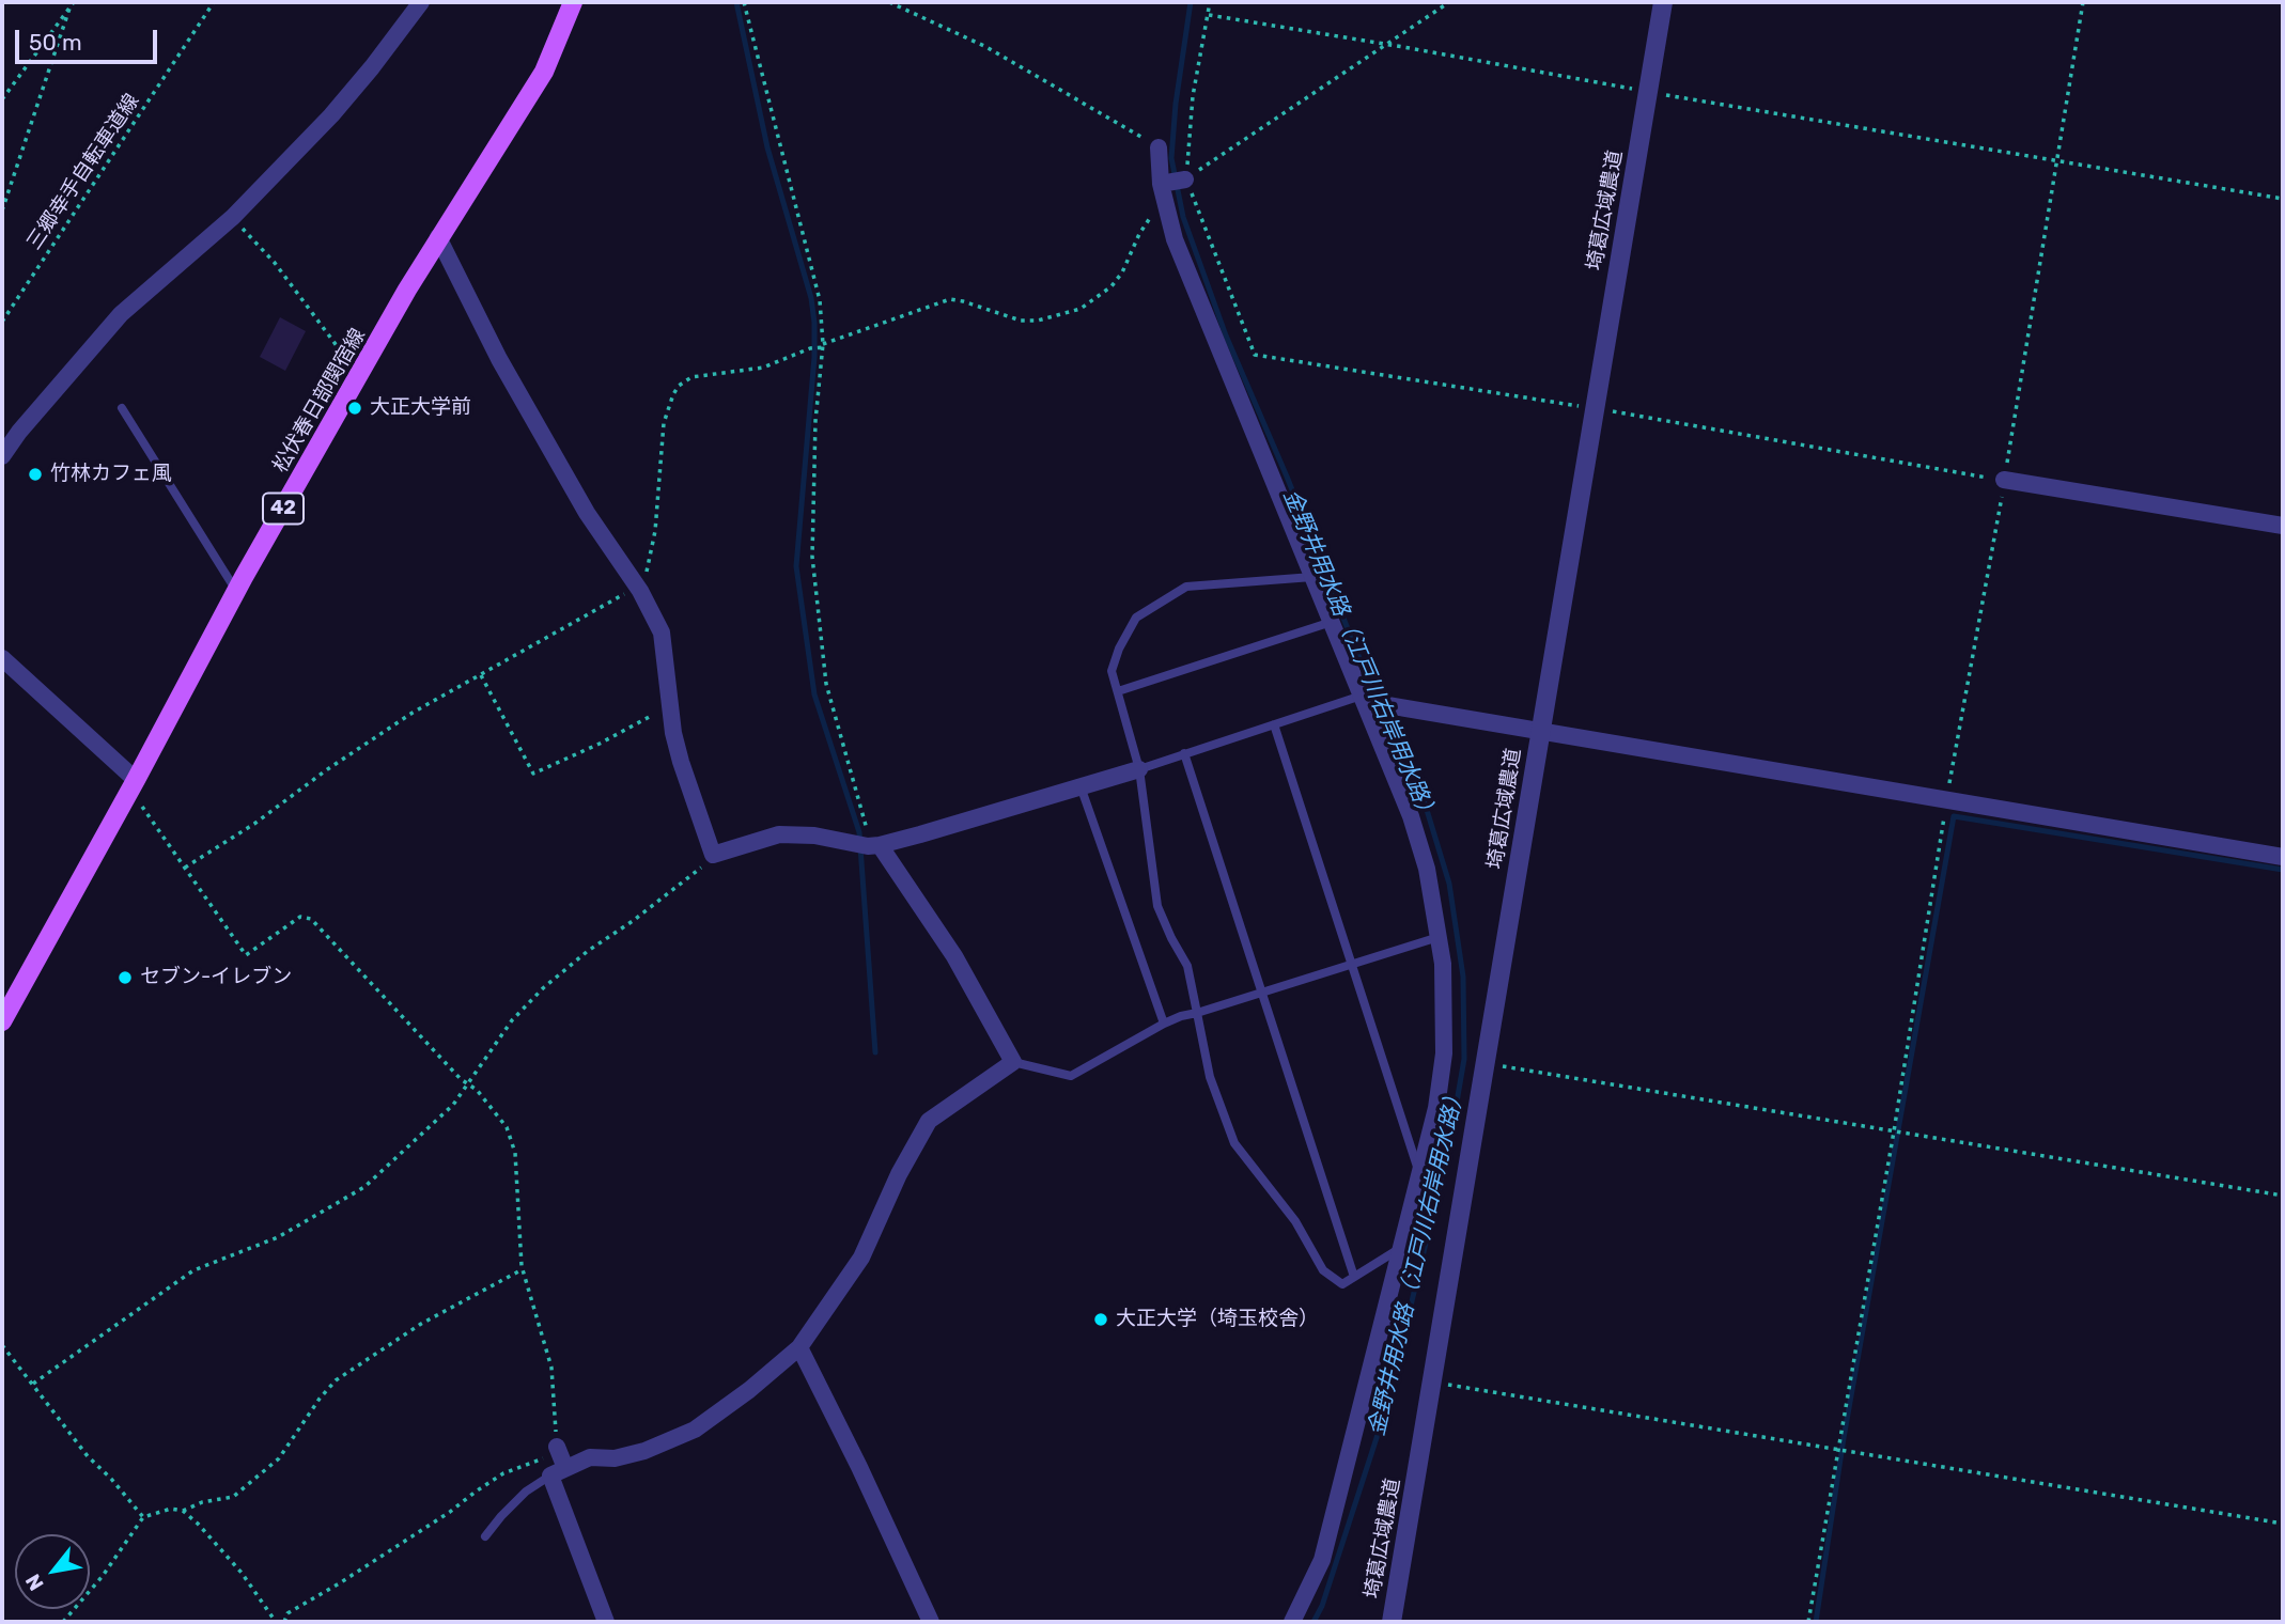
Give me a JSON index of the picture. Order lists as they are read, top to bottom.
{
  "streets": {
    "main road": ["松伏春日部関宿線", "42"],
    "street": ["埼葛広域農道"],
    "path": ["三郷幸手自転車道線"]
  },
  "water": ["金野井用水路（江戸川右岸用水路）"],
  "places": [
    "大正大学前",
    "竹林カフェ風",
    "セブン-イレブン",
    "大正大学（埼玉校舎）"
  ],
  "scale_bar": "50 m",
  "north": "bottom left"
}
